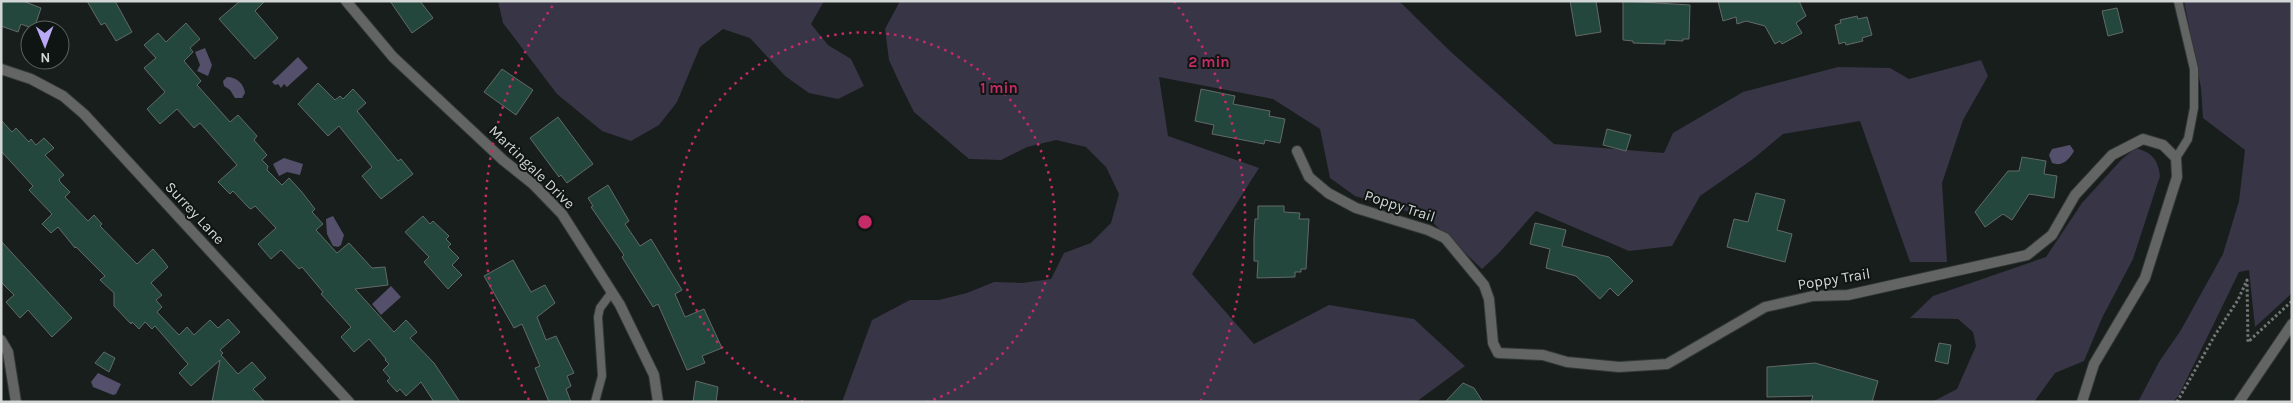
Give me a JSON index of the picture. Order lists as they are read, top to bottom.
{
  "streets": {
    "street": ["Martingale Drive", "Poppy Trail", "Surrey Lane"]
  },
  "north": "bottom",
  "rings": ["2 min", "1 min"]
}
